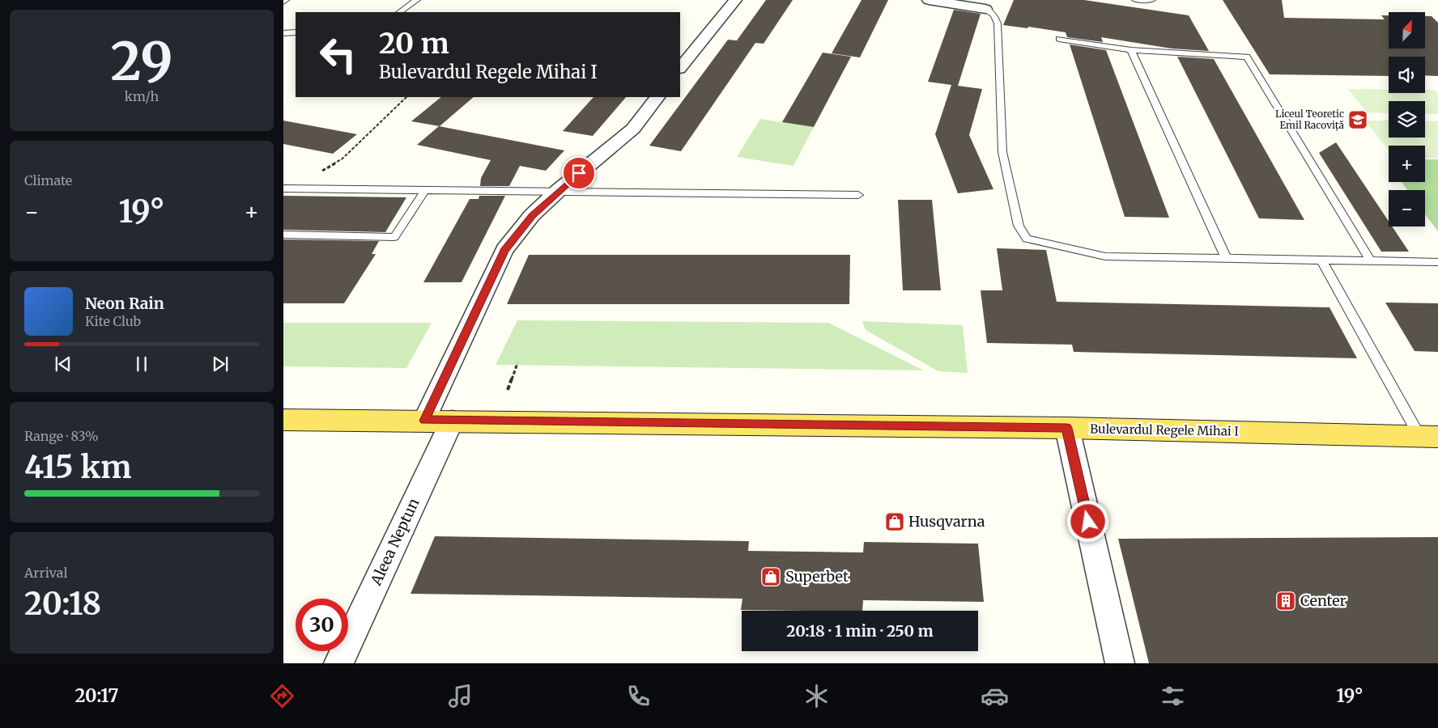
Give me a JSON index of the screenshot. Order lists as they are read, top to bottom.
{
  "streets": {
    "main road": ["Bulevardul Regele Mihai I"],
    "street": ["Aleea Neptun"]
  },
  "crossings": [
    ["Bulevardul Regele Mihai I", "Aleea Neptun"]
  ],
  "places": {
    "school or university": ["Liceul Teoretic Emil Racoviță"],
    "shop": ["Husqvarna", "Superbet"],
    "building": ["Center"]
  },
  "north": "top right",
  "page": {
    "tile": [
      ["29", "km/h"],
      "Climate",
      ["Range · 83%", "415 km"],
      ["Arrival", "20:18"]
    ],
    "map_buttons": ["+", "−"],
    "turn": ["20 m", "Bulevardul Regele Mihai I"],
    "heat": ["−", "19°", "+"],
    "song": ["Neon Rain", "Kite Club"],
    "limit": "30",
    "trip": "20:18 · 1 min · 250 m",
    "tabs": ["20:17", "19°"]
  }
}
